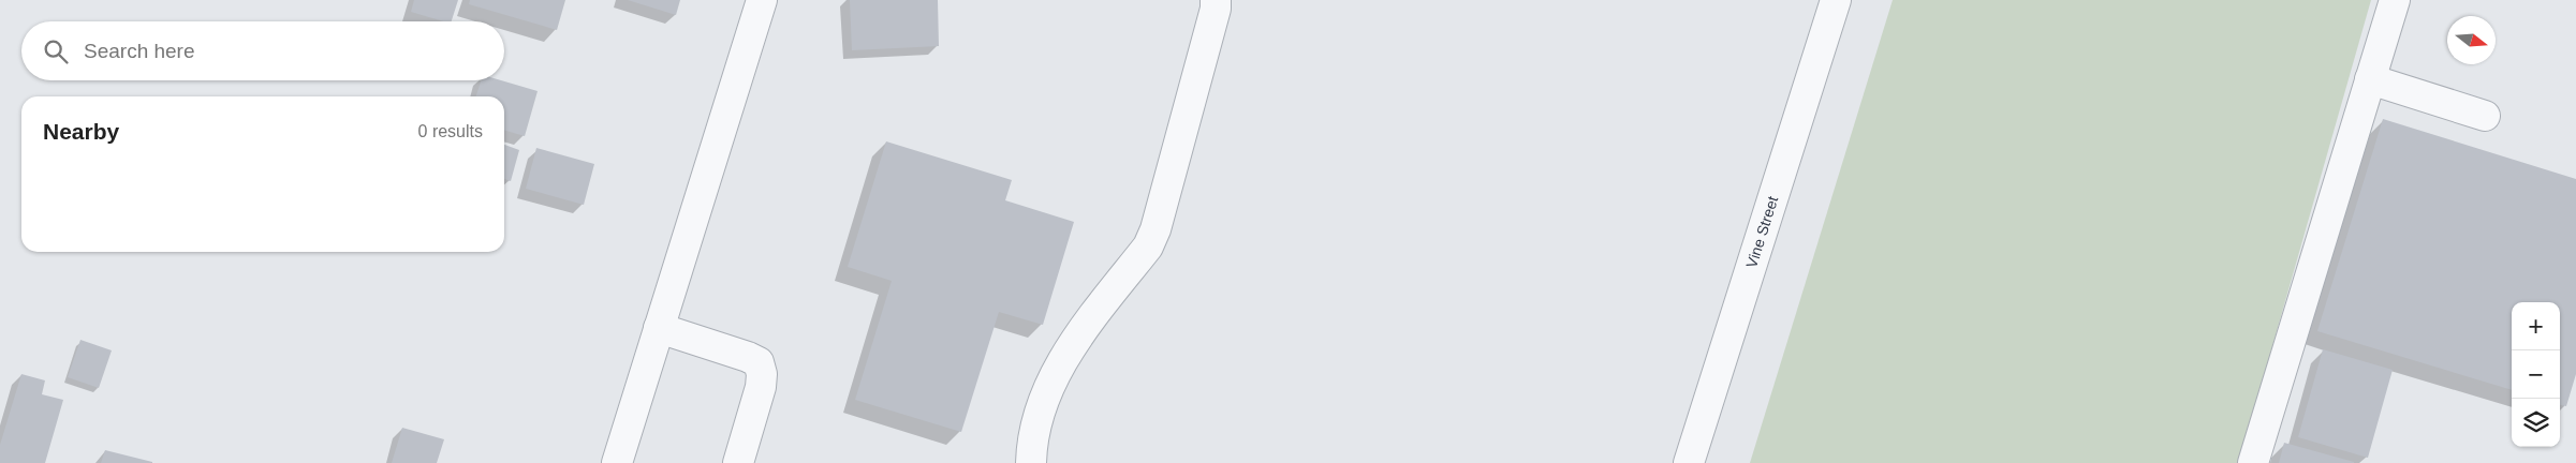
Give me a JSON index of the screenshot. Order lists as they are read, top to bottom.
{
  "streets": {
    "street": ["Vine Street"]
  },
  "north": "right",
  "page": {
    "search": "Search here",
    "heading": ["Nearby", "0 results"],
    "map_buttons": ["+", "−"]
  }
}
